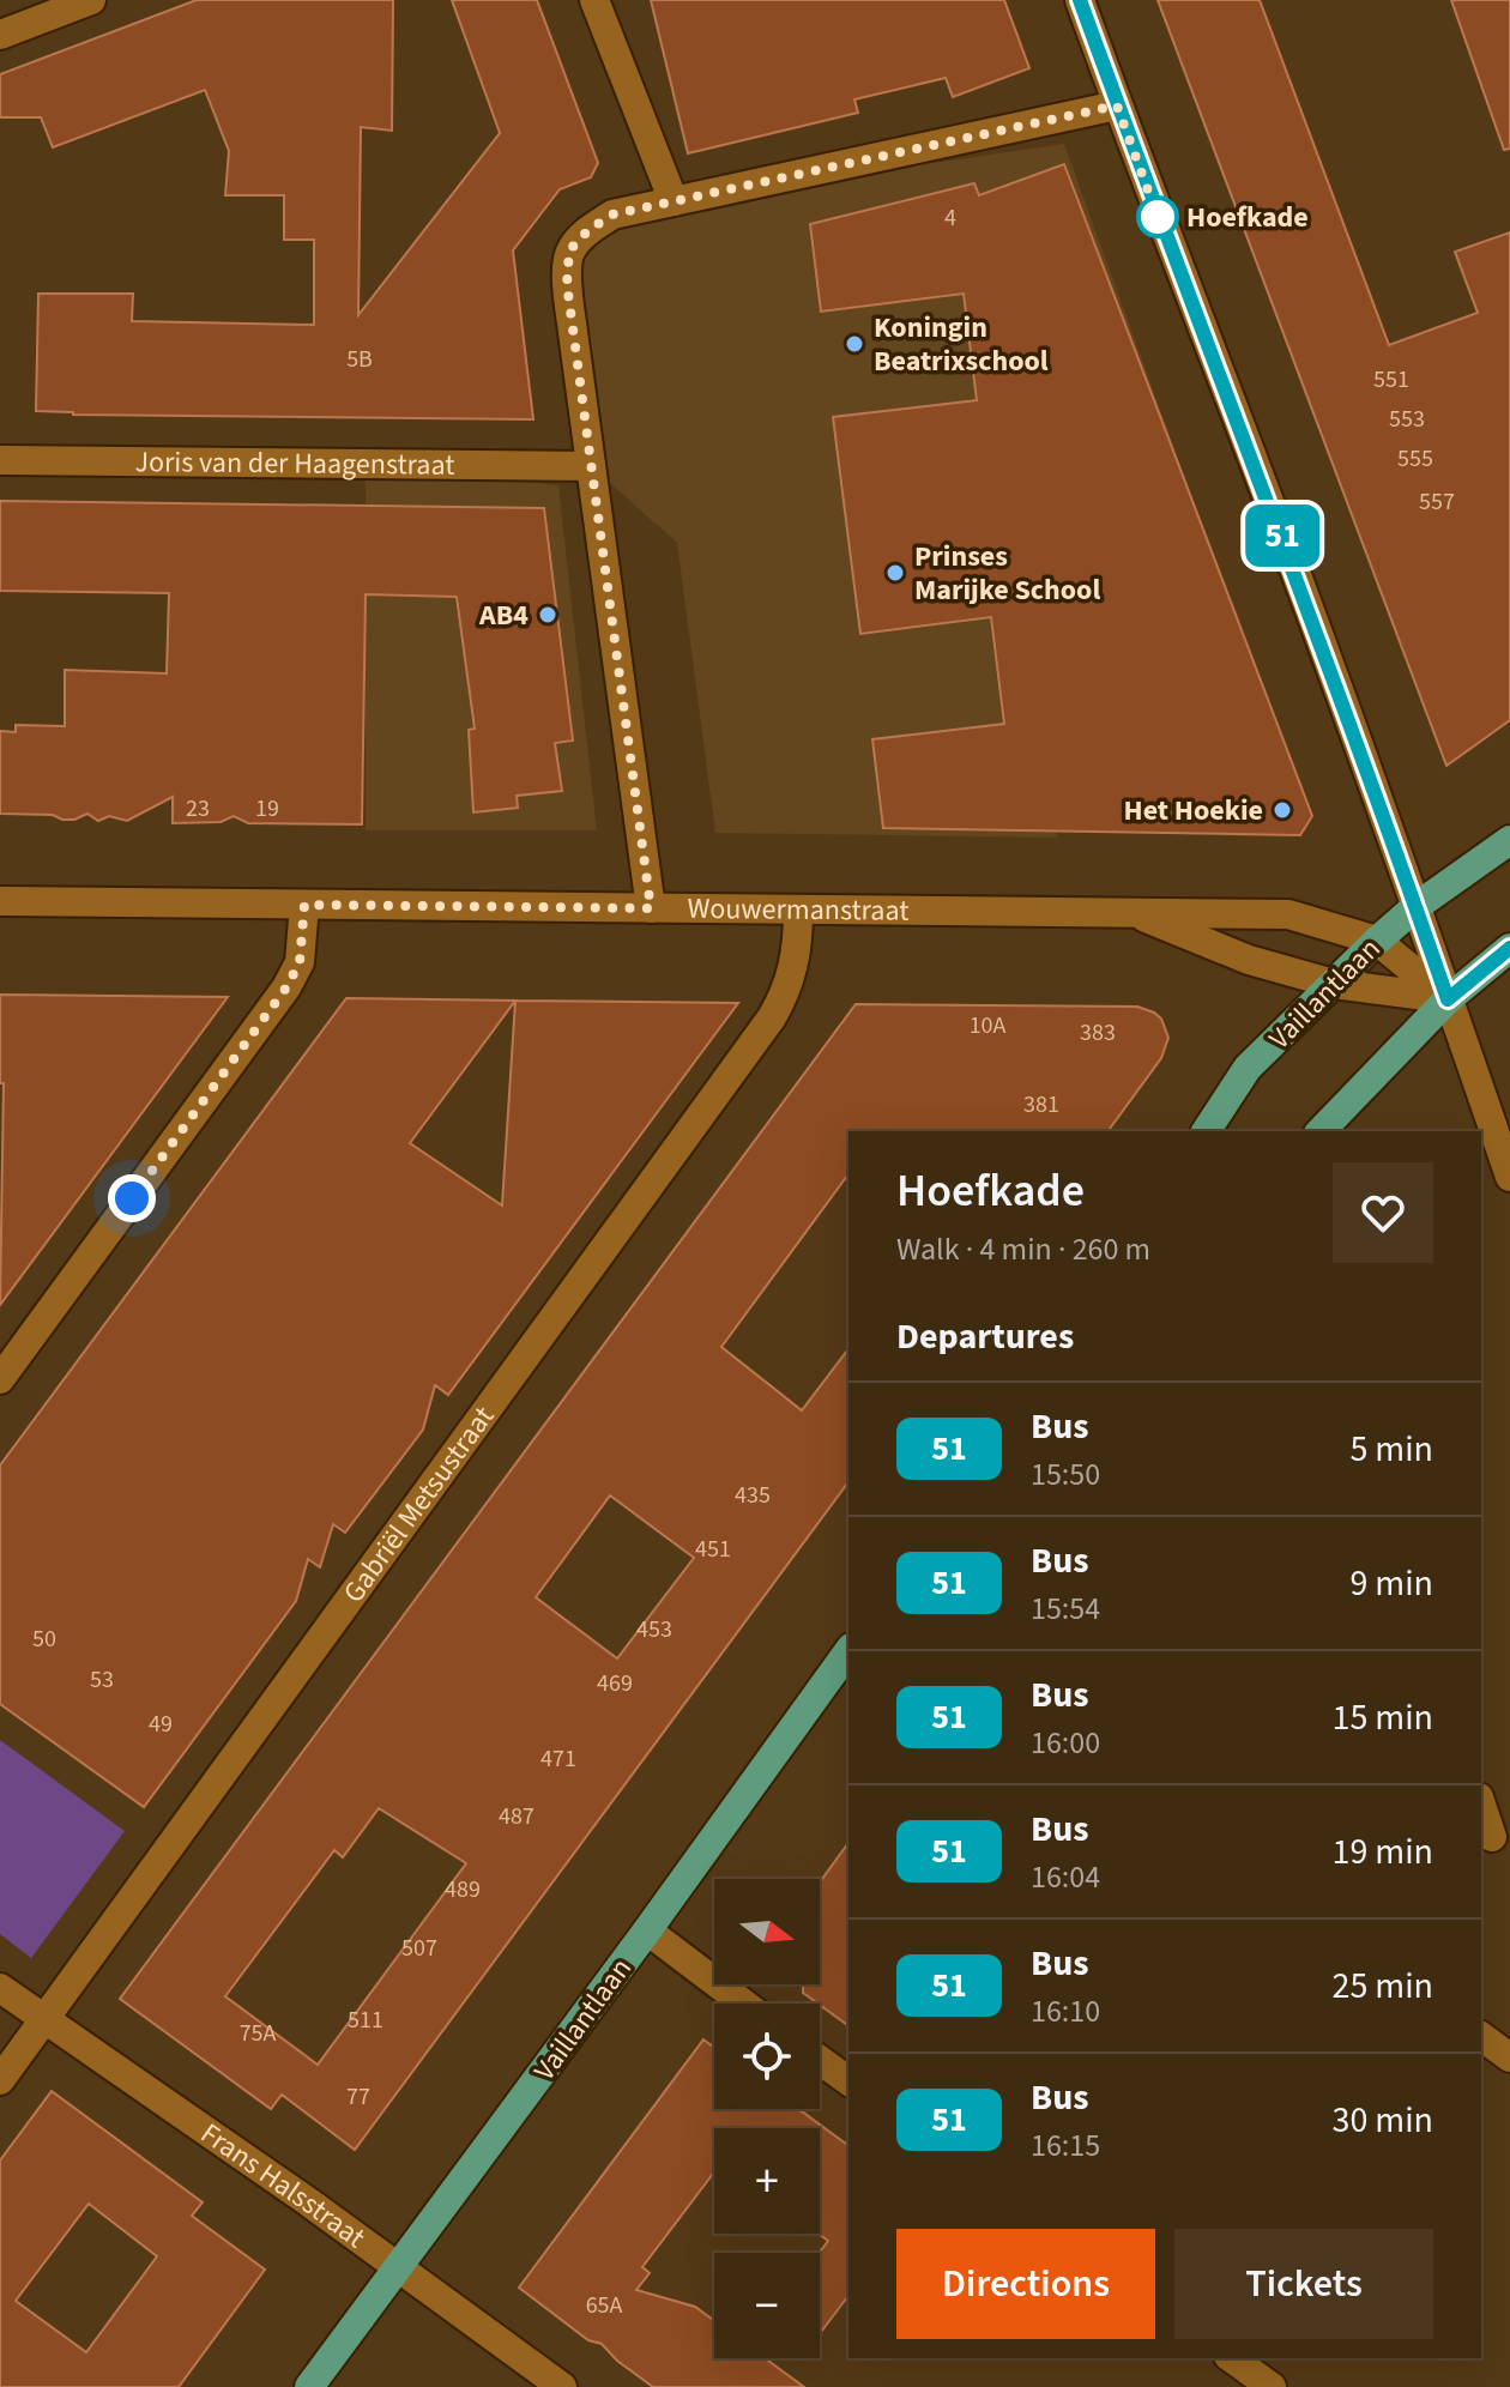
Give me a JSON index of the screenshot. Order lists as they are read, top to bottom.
{
  "streets": {
    "main road": ["Vaillantlaan"],
    "street": [
      "Joris van der Haagenstraat",
      "Wouwermanstraat",
      "Gabriël Metsustraat",
      "Frans Halsstraat"
    ]
  },
  "crossings": [
    ["Wouwermanstraat", "Vaillantlaan"],
    ["Wouwermanstraat", "Gabriël Metsustraat"],
    ["Vaillantlaan", "Frans Halsstraat"],
    ["Gabriël Metsustraat", "Frans Halsstraat"]
  ],
  "places": [
    "Hoefkade",
    "Koningin Beatrixschool",
    "Prinses Marijke School",
    "AB4",
    "Het Hoekie"
  ],
  "lines": ["bus line 51"],
  "house_numbers": [
    "4",
    "5B",
    "551",
    "553",
    "555",
    "557",
    "23",
    "19",
    "10A",
    "383",
    "381",
    "435",
    "451",
    "453",
    "50",
    "53",
    "469",
    "49",
    "471",
    "487",
    "489",
    "507",
    "511",
    "75A",
    "77",
    "65A"
  ],
  "north": "right",
  "page": {
    "on_map": "51",
    "heading": [
      ["Hoefkade", "Walk · 4 min · 260 m"],
      "Departures"
    ],
    "list": [
      {
        "mark": "51",
        "name": "Bus",
        "note": "15:50",
        "value": "5 min"
      },
      {
        "mark": "51",
        "name": "Bus",
        "note": "15:54",
        "value": "9 min"
      },
      {
        "mark": "51",
        "name": "Bus",
        "note": "16:00",
        "value": "15 min"
      },
      {
        "mark": "51",
        "name": "Bus",
        "note": "16:04",
        "value": "19 min"
      },
      {
        "mark": "51",
        "name": "Bus",
        "note": "16:10",
        "value": "25 min"
      },
      {
        "mark": "51",
        "name": "Bus",
        "note": "16:15",
        "value": "30 min"
      }
    ],
    "map_buttons": ["+", "−"],
    "buttons": ["Directions", "Tickets"]
  }
}
